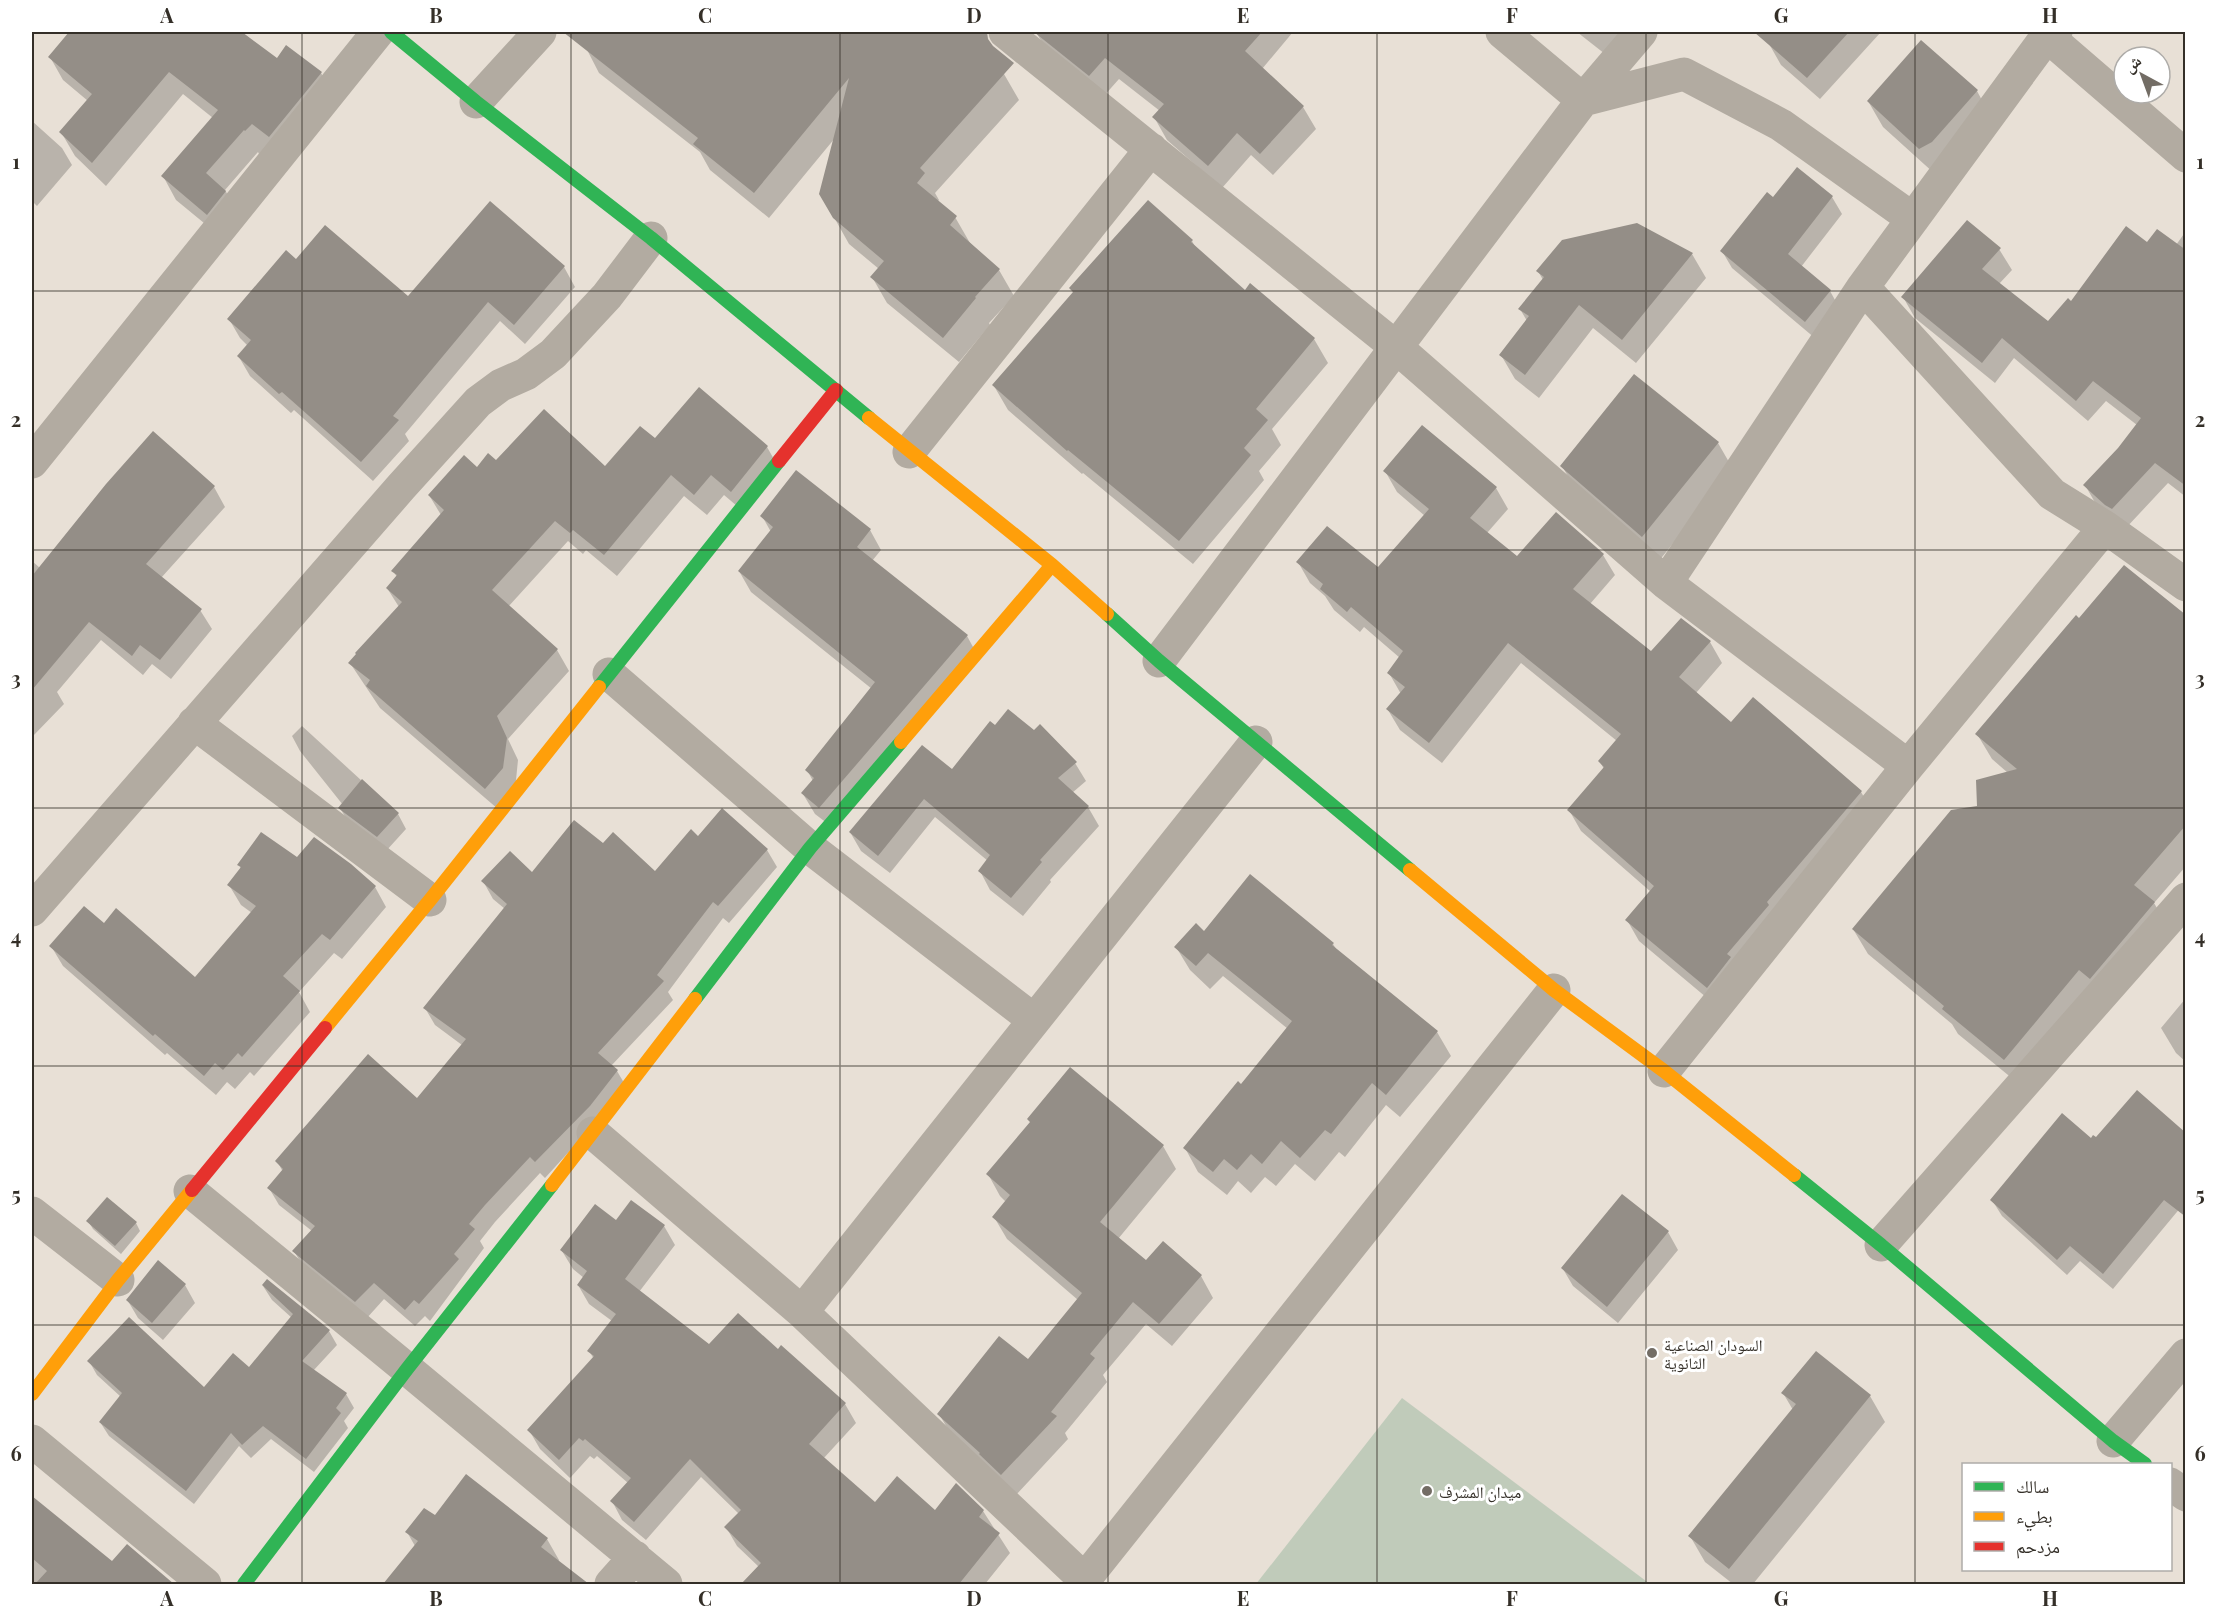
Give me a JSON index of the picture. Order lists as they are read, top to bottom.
{
  "places": ["السودان الصناعية الثانوية", "ميدان المشرف"],
  "legend": ["سالك", "بطيء", "مزدحم"],
  "north": "top left",
  "grid": {
    "columns": [
      "A",
      "B",
      "C",
      "D",
      "E",
      "F",
      "G",
      "H"
    ],
    "rows": [
      "1",
      "2",
      "3",
      "4",
      "5",
      "6"
    ]
  }
}
